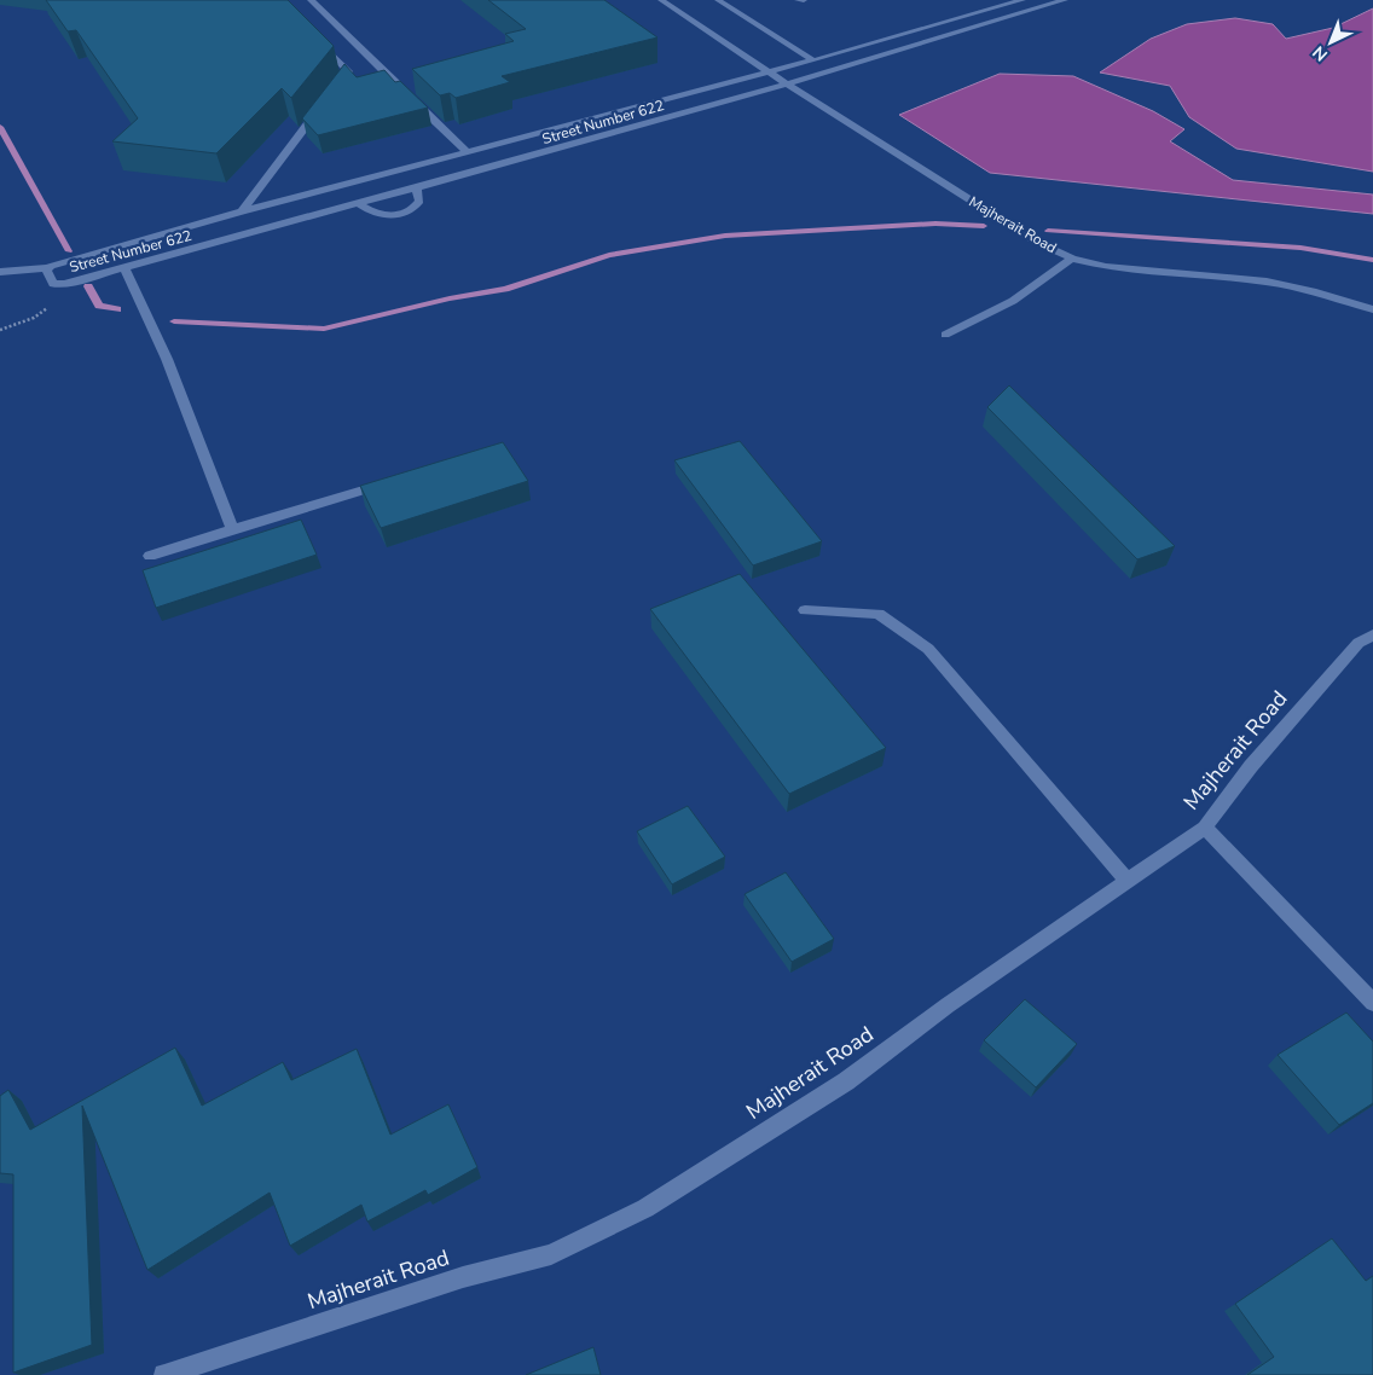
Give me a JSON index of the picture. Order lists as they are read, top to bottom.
{
  "streets": {
    "street": ["Street Number 622", "Majherait Road"]
  },
  "crossings": [
    ["Street Number 622", "Majherait Road"]
  ],
  "north": "bottom left"
}
